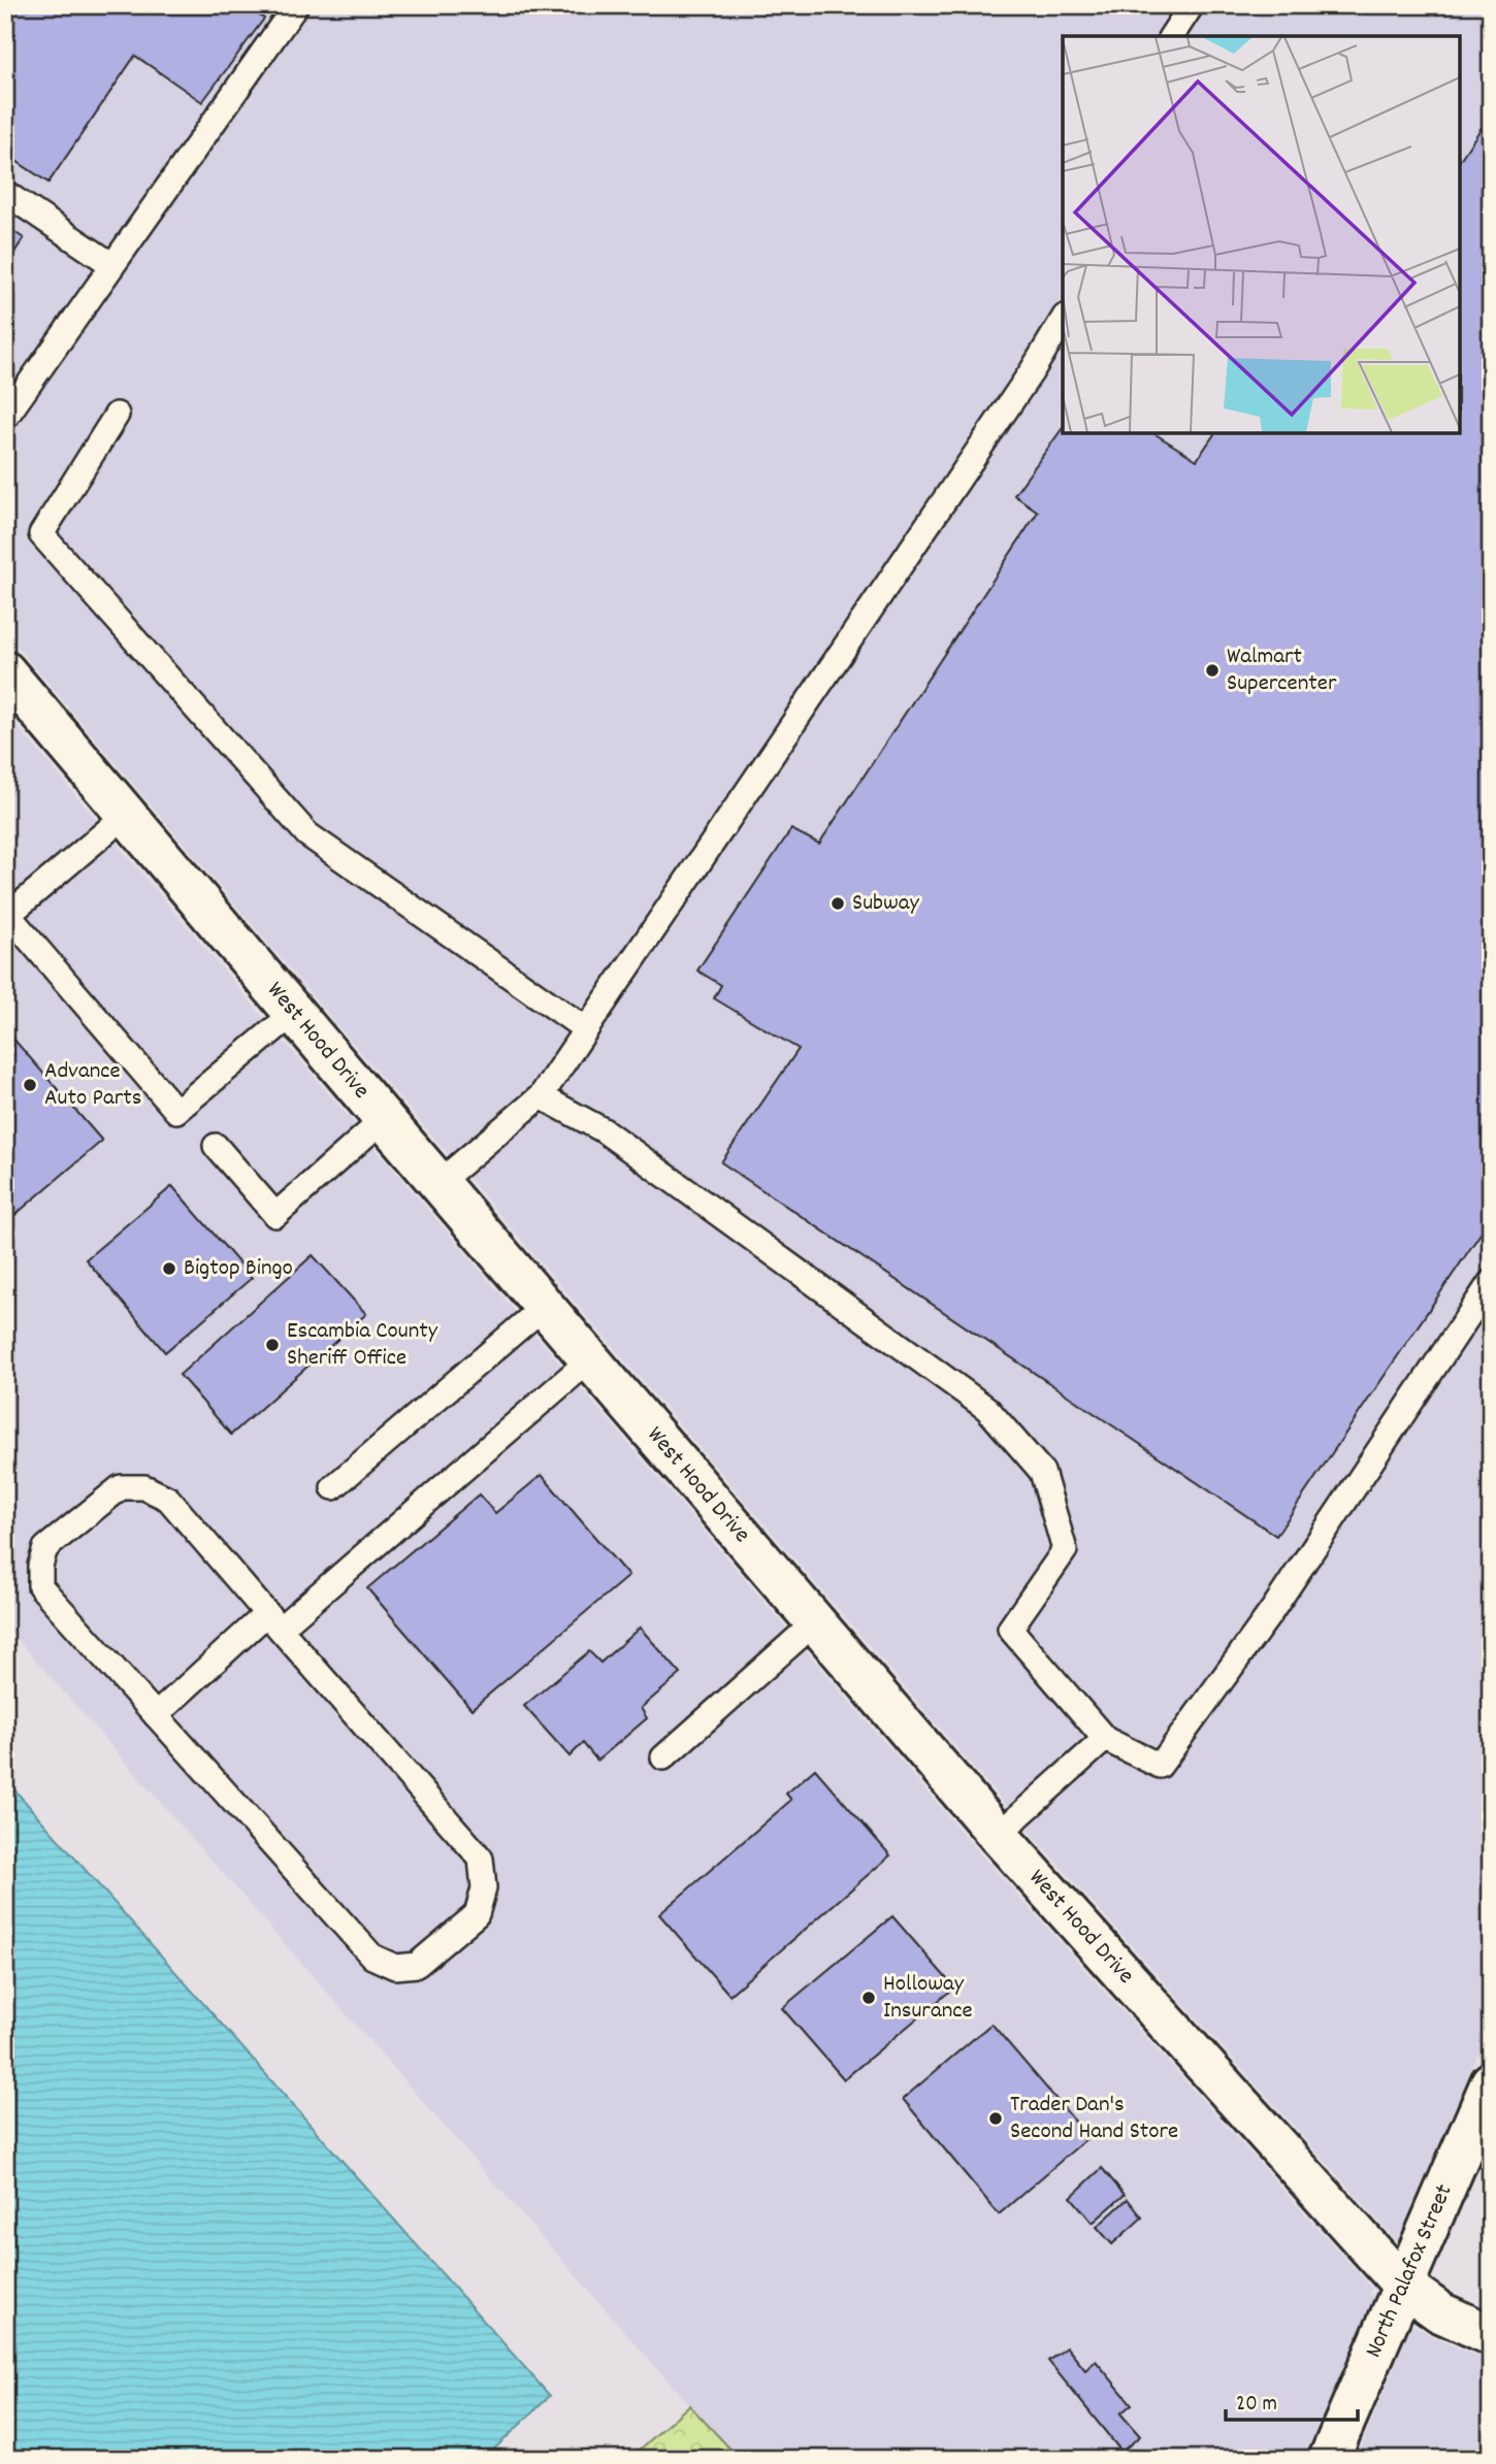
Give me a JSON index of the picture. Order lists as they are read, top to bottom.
{
  "streets": {
    "street": ["West Hood Drive", "North Palafox Street"]
  },
  "crossings": [
    ["West Hood Drive", "North Palafox Street"]
  ],
  "places": [
    "Walmart Supercenter",
    "Subway",
    "Advance Auto Parts",
    "Bigtop Bingo",
    "Escambia County Sheriff Office",
    "Holloway Insurance",
    "Trader Dan's Second Hand Store"
  ],
  "scale_bar": "20 m"
}
